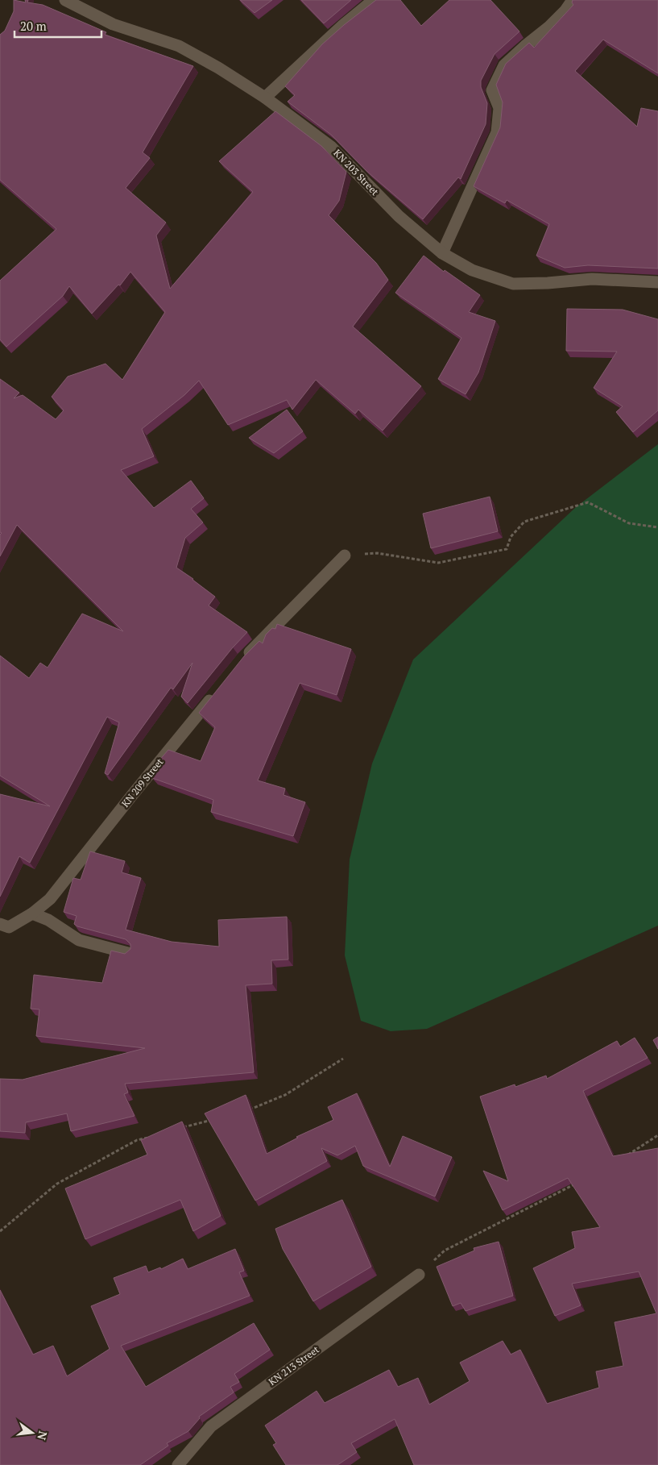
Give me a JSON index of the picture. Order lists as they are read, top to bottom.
{
  "streets": {
    "street": ["KN 203 Street", "KN 209 Street", "KN 213 Street"]
  },
  "scale_bar": "20 m",
  "north": "right"
}
